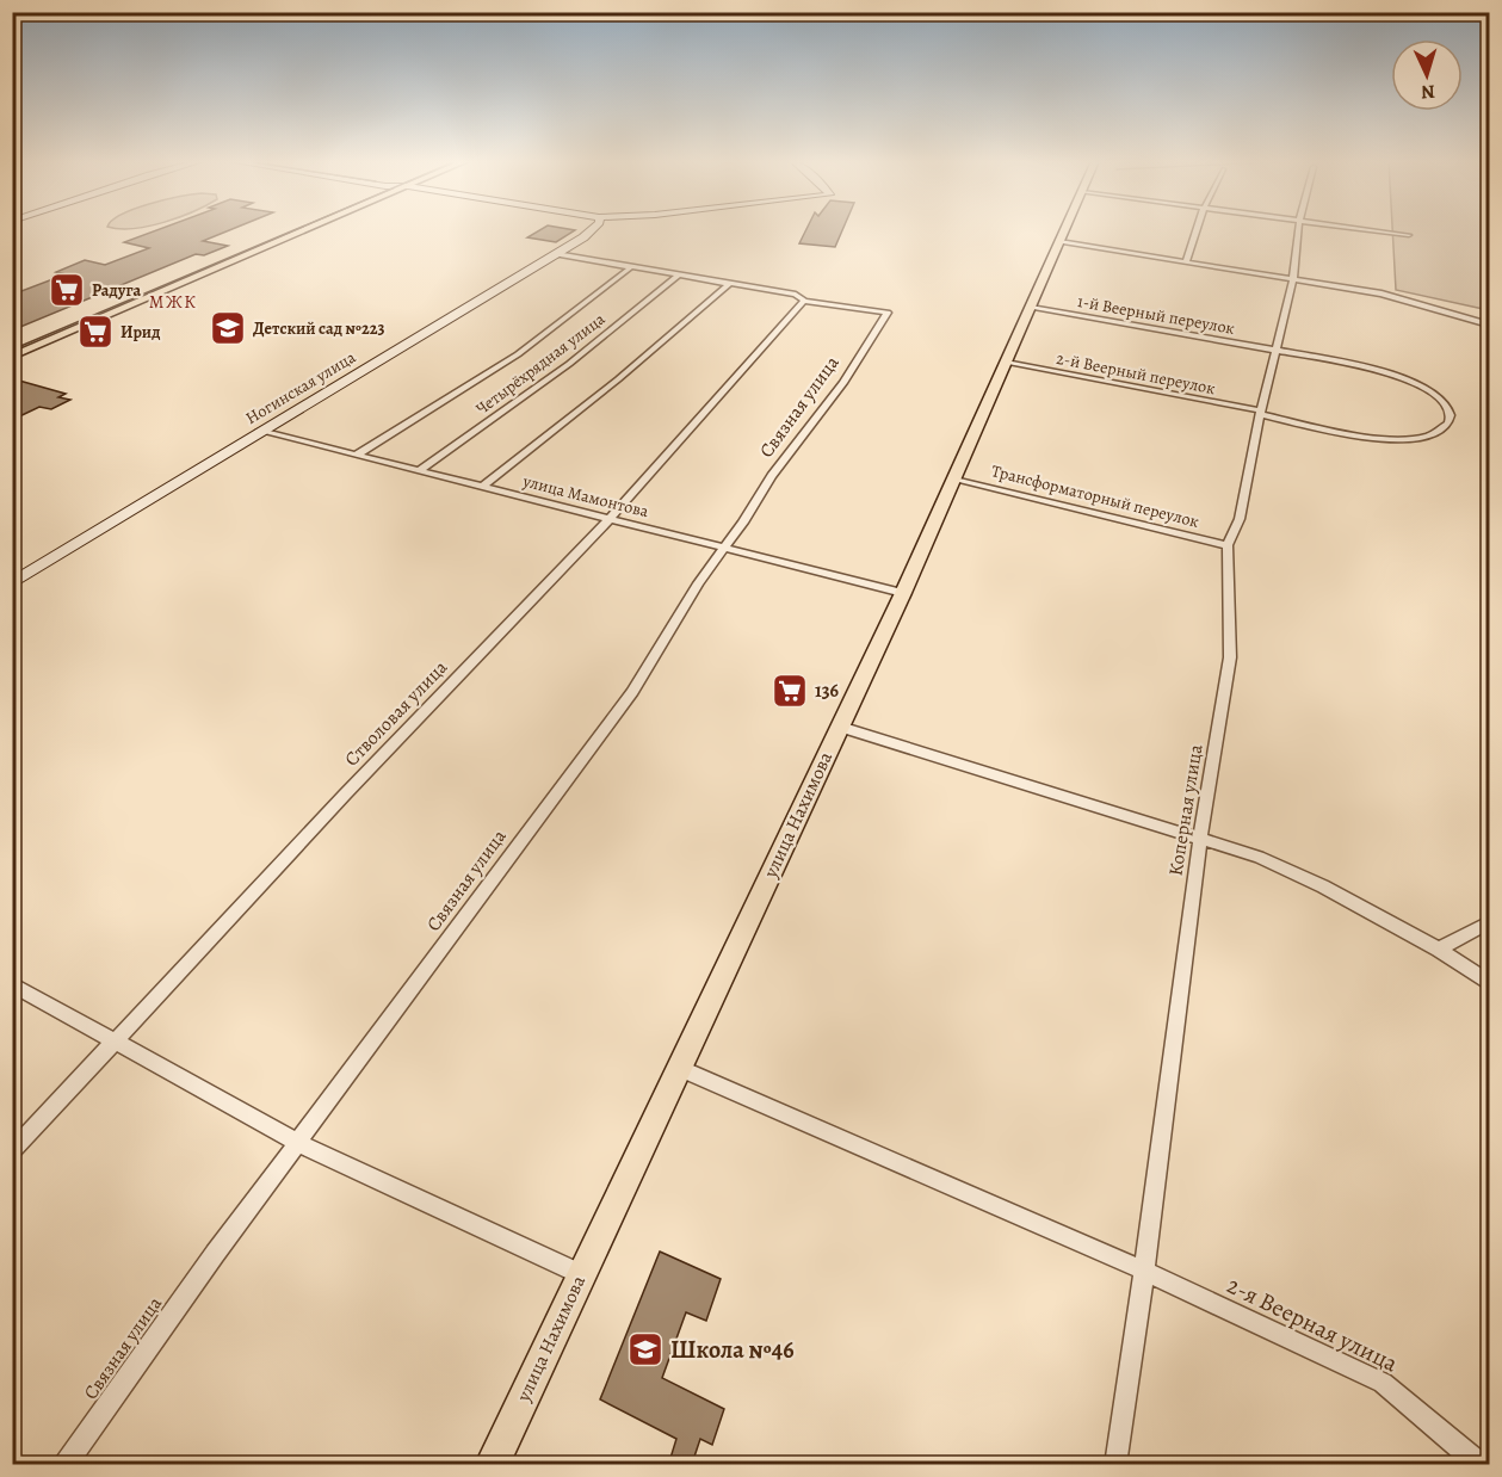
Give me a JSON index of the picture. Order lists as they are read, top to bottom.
{
  "streets": {
    "main road": ["улица Нахимова"],
    "street": [
      "1-й Веерный переулок",
      "Четырёхрядная улица",
      "2-й Веерный переулок",
      "Ногинская улица",
      "Связная улица",
      "улица Мамонтова",
      "Трансформаторный переулок",
      "Стволовая улица",
      "Коперная улица",
      "2-я Веерная улица"
    ]
  },
  "crossings": [
    ["1-й Веерный переулок", "2-й Веерный переулок"],
    ["1-й Веерный переулок", "Коперная улица"],
    ["1-й Веерный переулок", "улица Нахимова"],
    ["Четырёхрядная улица", "улица Мамонтова"],
    ["2-й Веерный переулок", "Коперная улица"],
    ["2-й Веерный переулок", "улица Нахимова"],
    ["Ногинская улица", "улица Мамонтова"],
    ["Связная улица", "улица Мамонтова"],
    ["Связная улица", "Стволовая улица"],
    ["улица Мамонтова", "Стволовая улица"],
    ["улица Мамонтова", "улица Нахимова"],
    ["Трансформаторный переулок", "Коперная улица"],
    ["Трансформаторный переулок", "улица Нахимова"],
    ["Коперная улица", "2-я Веерная улица"],
    ["улица Нахимова", "2-я Веерная улица"]
  ],
  "districts": ["МЖК"],
  "places": {
    "supermarket": ["Радуга", "Ирид", "136"],
    "school or university": ["Детский сад №223", "Школа №46"]
  },
  "north": "bottom"
}
